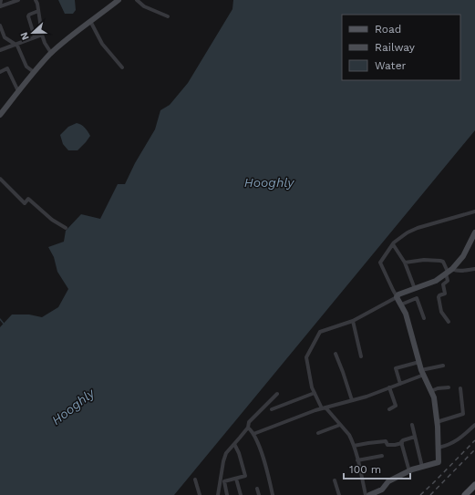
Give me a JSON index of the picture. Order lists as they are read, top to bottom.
{
  "water": ["Hooghly"],
  "legend": ["Road", "Railway", "Water"],
  "scale_bar": "100 m",
  "north": "left"
}
